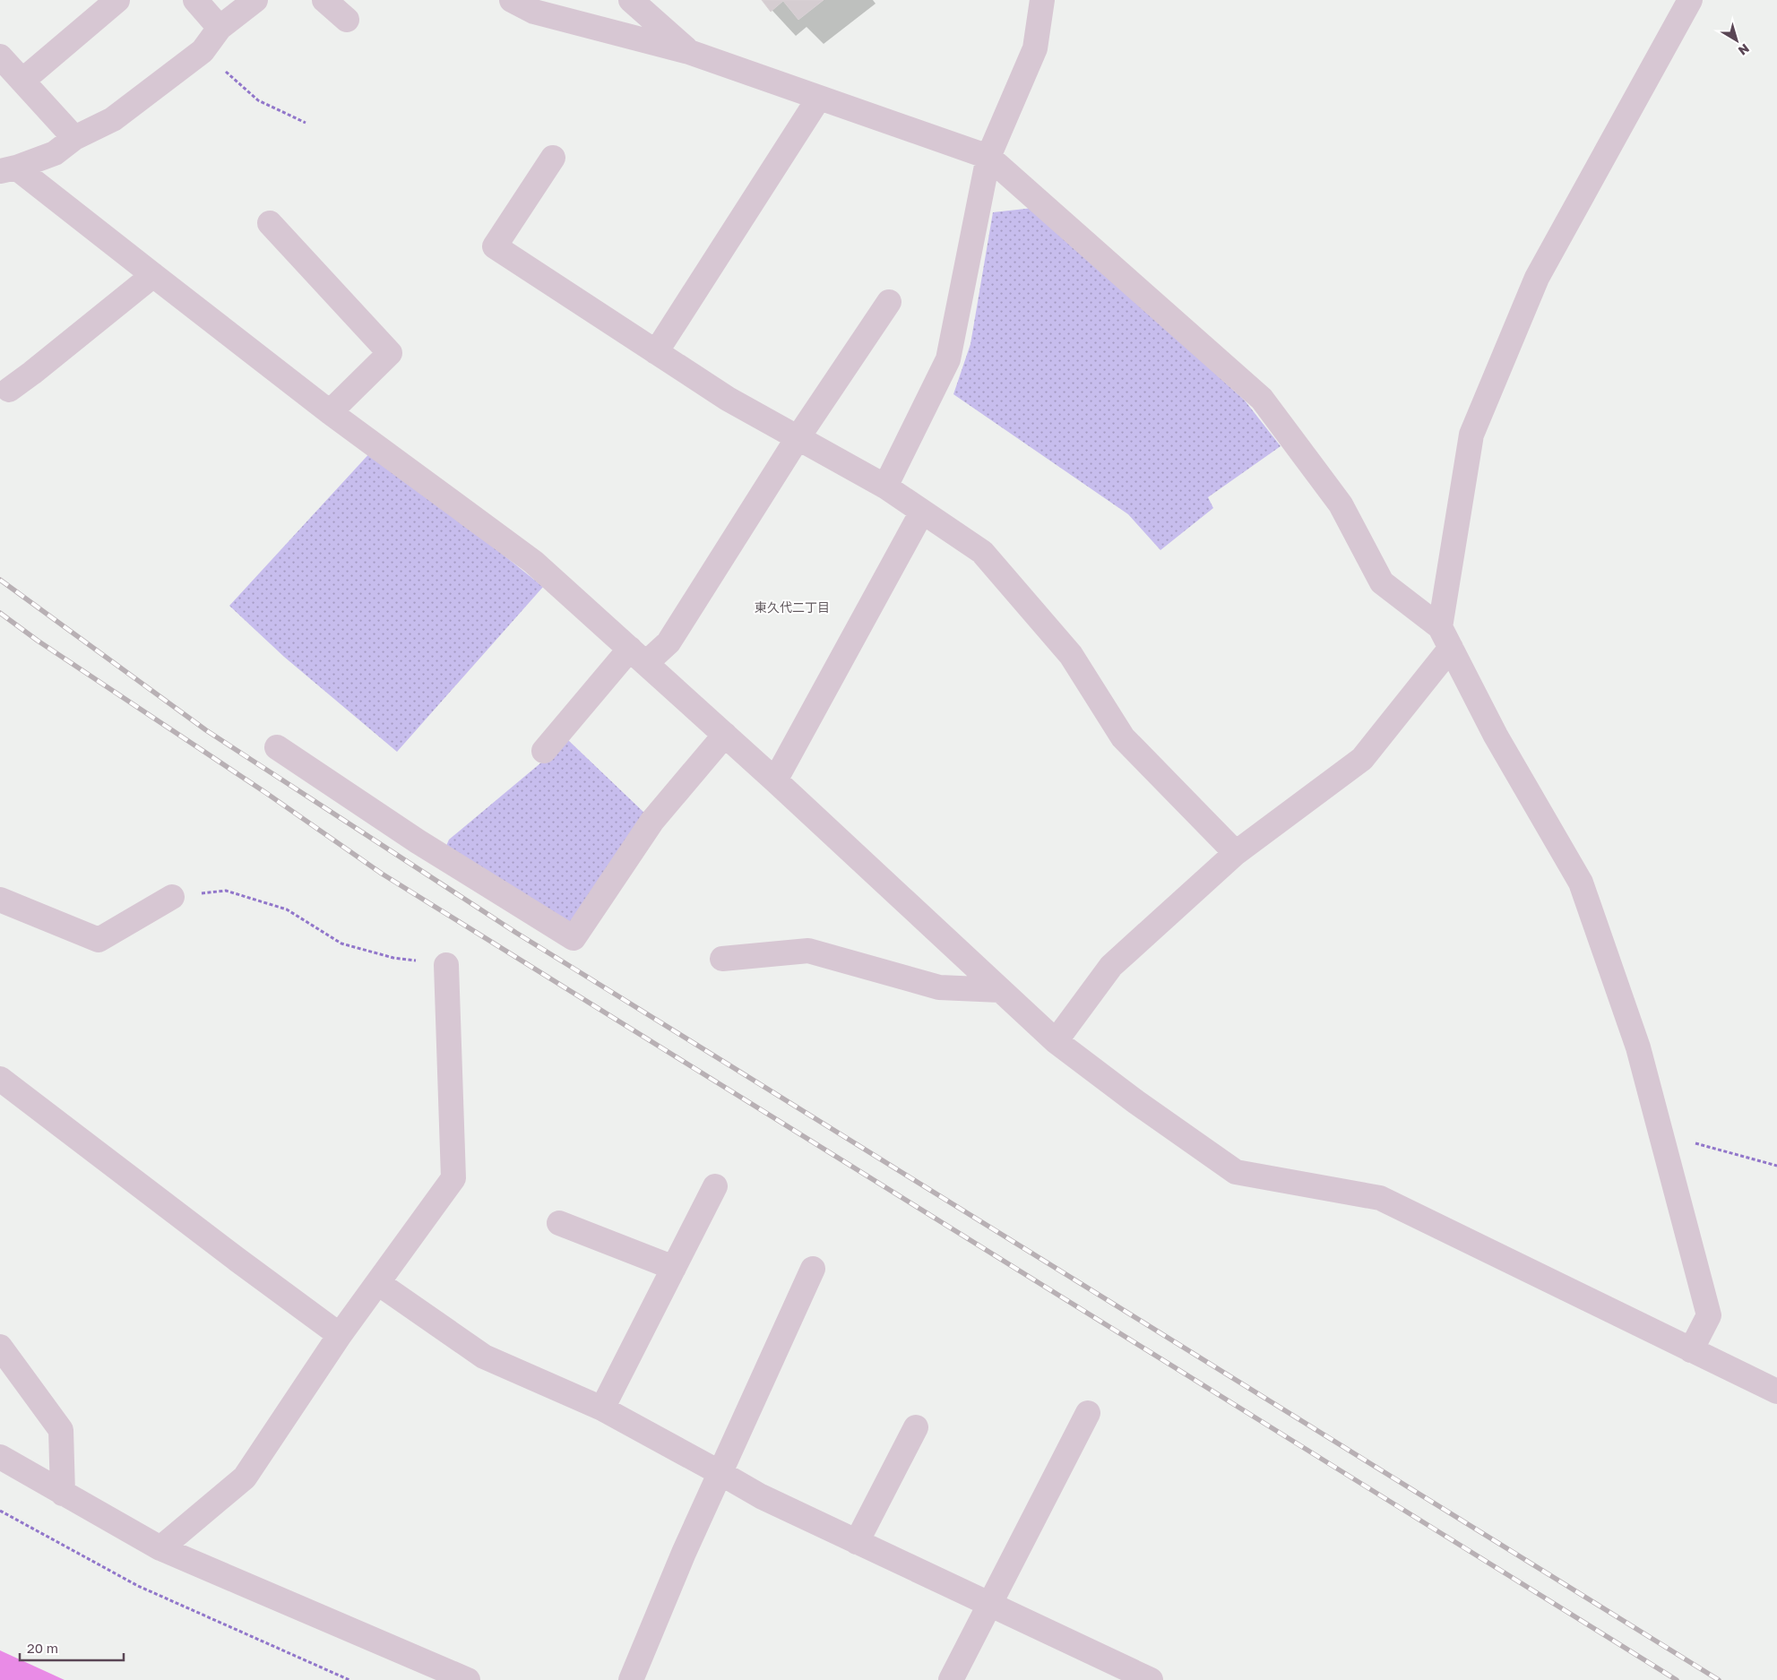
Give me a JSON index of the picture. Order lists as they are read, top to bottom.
{
  "districts": ["東久代二丁目"],
  "scale_bar": "20 m",
  "north": "bottom right"
}
